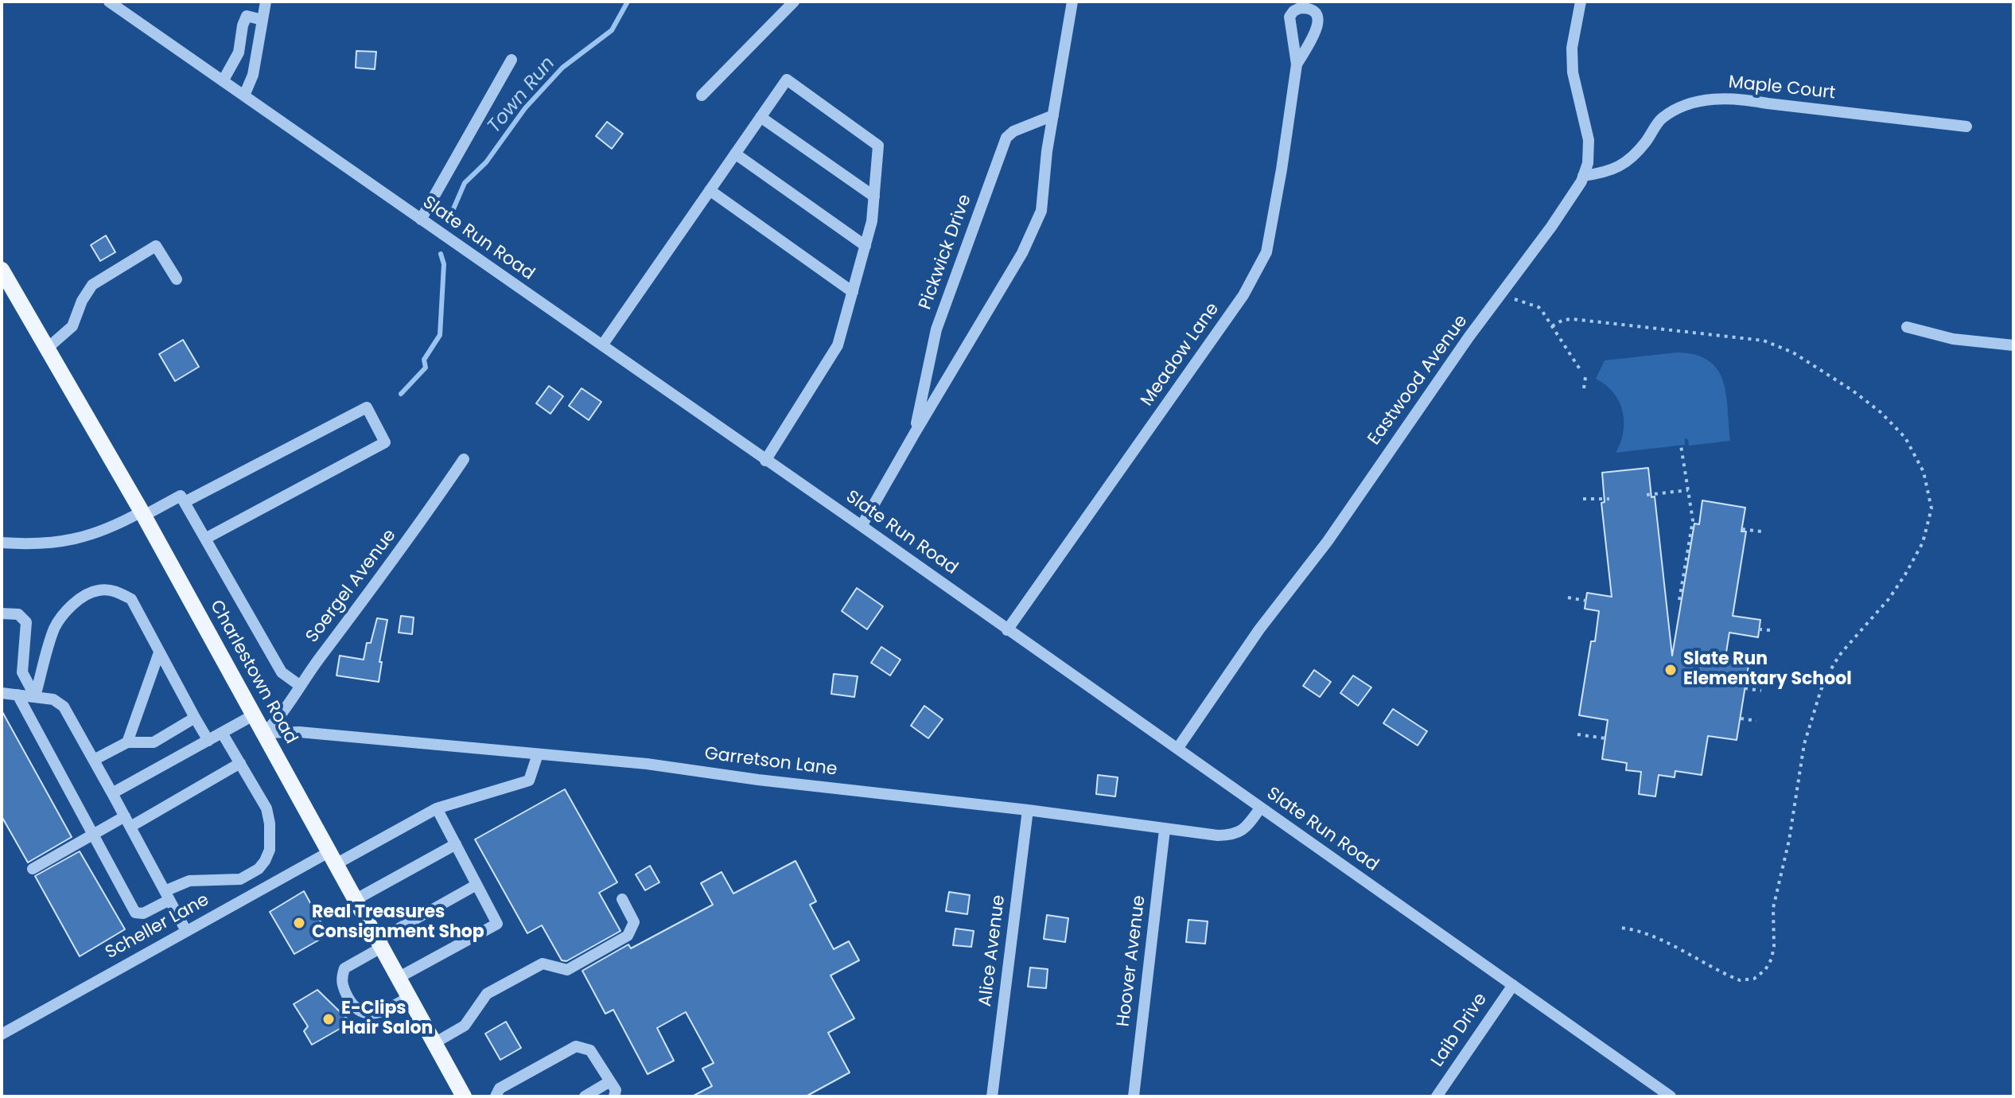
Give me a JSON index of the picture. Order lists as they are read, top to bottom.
{
  "streets": {
    "main road": ["Charlestown Road"],
    "street": [
      "Maple Court",
      "Slate Run Road",
      "Pickwick Drive",
      "Meadow Lane",
      "Eastwood Avenue",
      "Soergel Avenue",
      "Garretson Lane",
      "Scheller Lane",
      "Alice Avenue",
      "Hoover Avenue",
      "Laib Drive"
    ]
  },
  "crossings": [
    ["Maple Court", "Eastwood Avenue"],
    ["Slate Run Road", "Pickwick Drive"],
    ["Slate Run Road", "Meadow Lane"],
    ["Slate Run Road", "Eastwood Avenue"],
    ["Slate Run Road", "Garretson Lane"],
    ["Slate Run Road", "Laib Drive"],
    ["Soergel Avenue", "Charlestown Road"],
    ["Soergel Avenue", "Garretson Lane"],
    ["Charlestown Road", "Garretson Lane"],
    ["Charlestown Road", "Scheller Lane"],
    ["Garretson Lane", "Scheller Lane"],
    ["Garretson Lane", "Alice Avenue"],
    ["Garretson Lane", "Hoover Avenue"]
  ],
  "water": ["Town Run"],
  "places": ["Slate Run Elementary School", "Real Treasures Consignment Shop", "E-Clips Hair Salon"]
}
